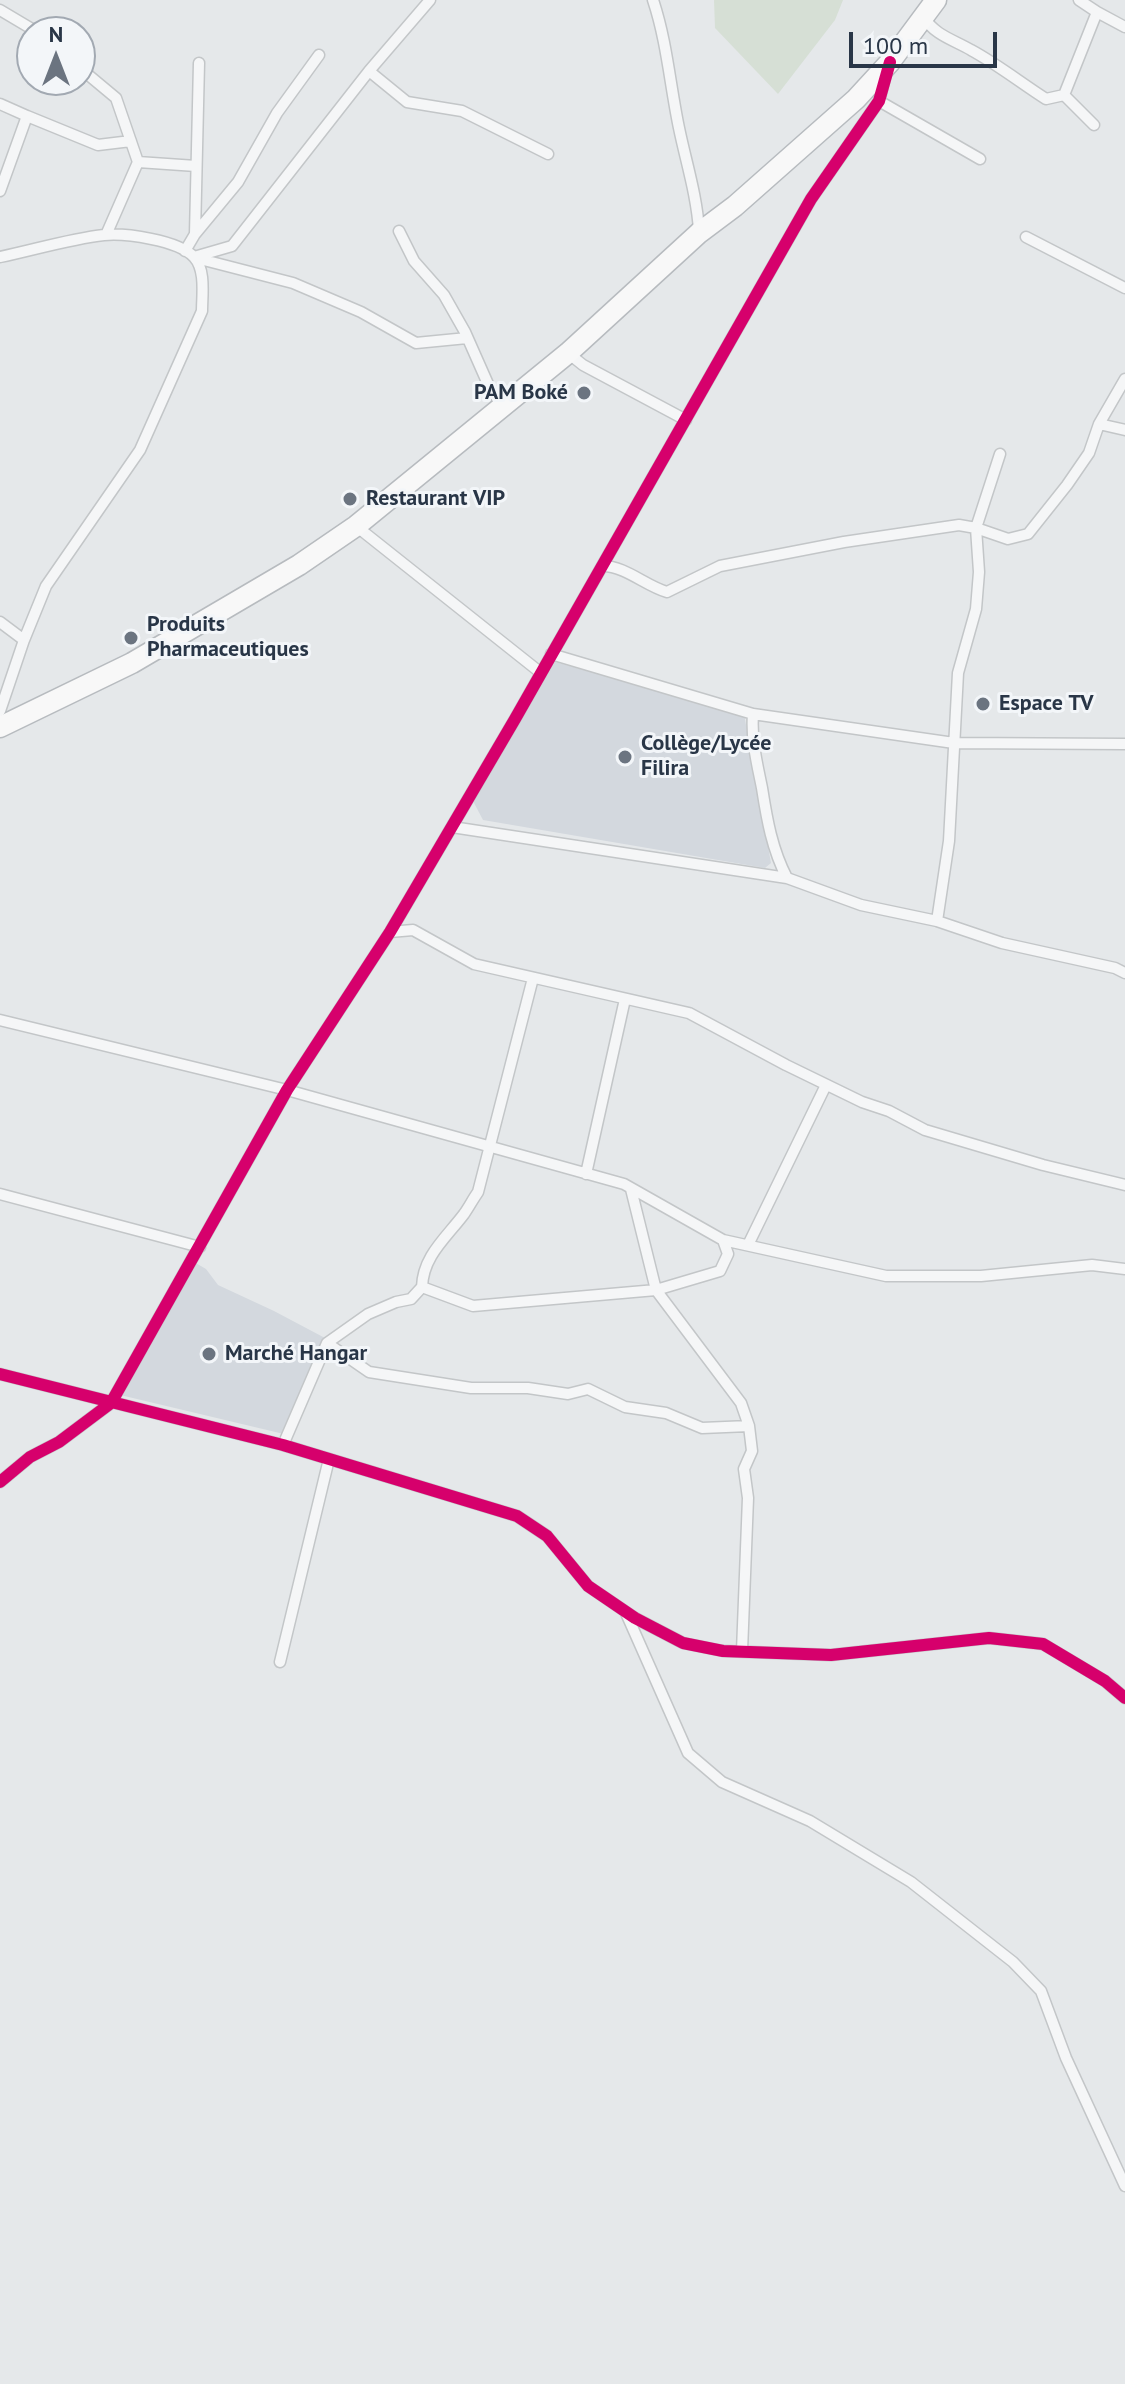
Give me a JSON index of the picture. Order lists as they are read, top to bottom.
{
  "places": [
    "PAM Boké",
    "Restaurant VIP",
    "Produits Pharmaceutiques",
    "Espace TV",
    "Collège/Lycée Filira",
    "Marché Hangar"
  ],
  "scale_bar": "100 m",
  "north": "top"
}
